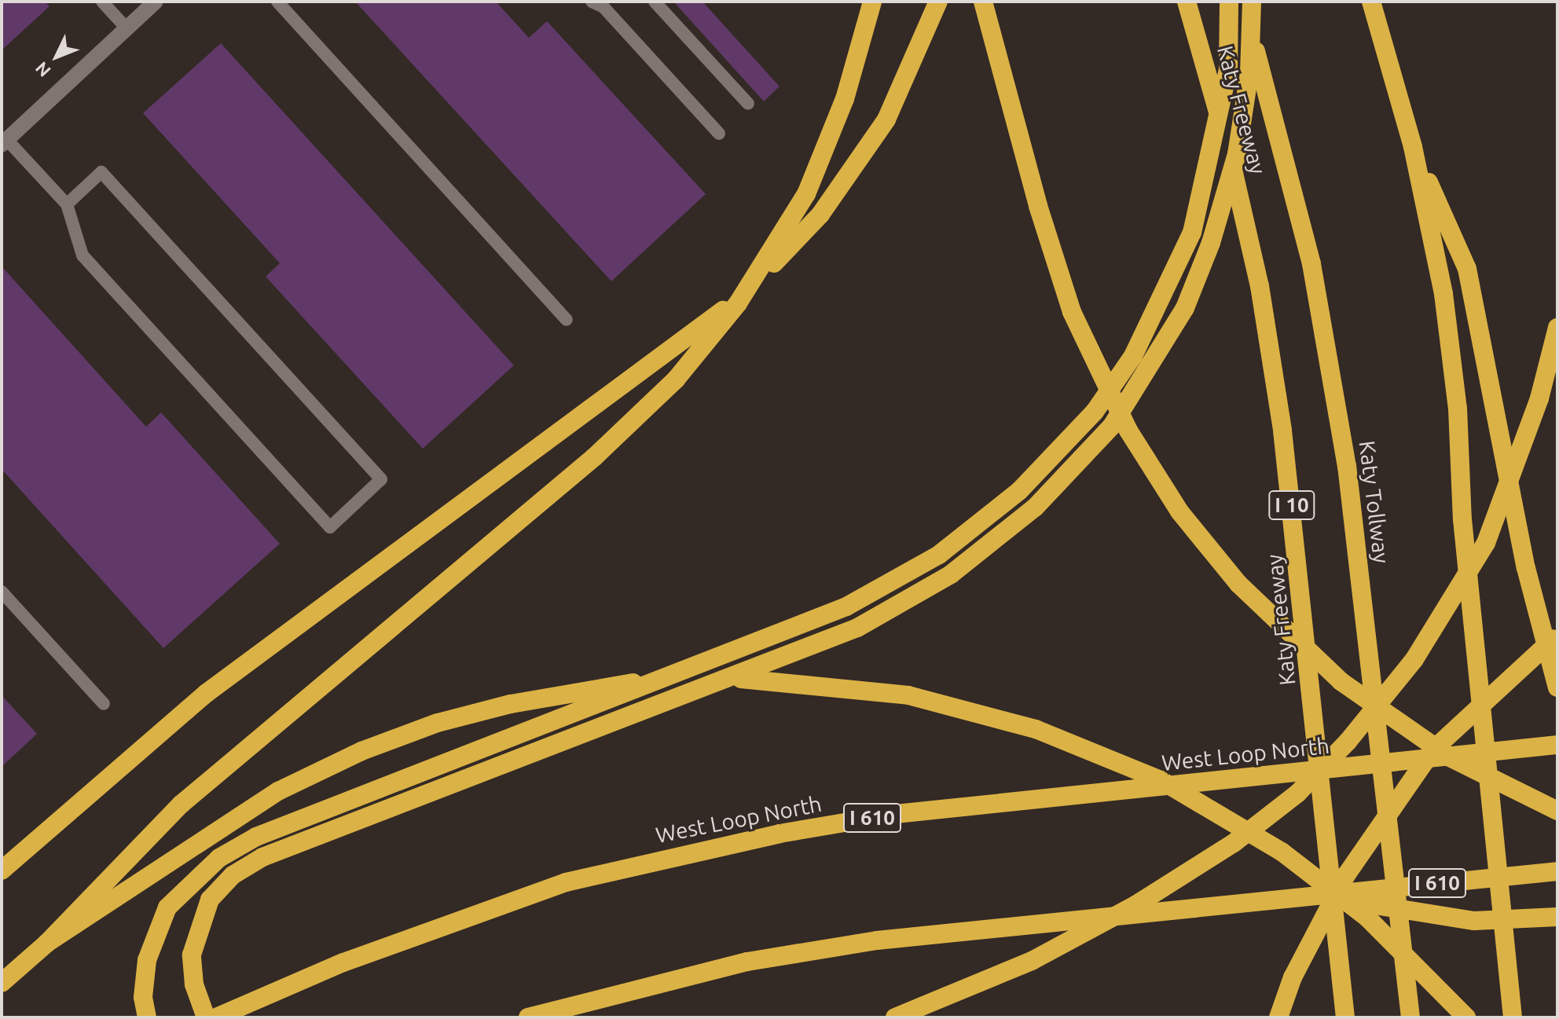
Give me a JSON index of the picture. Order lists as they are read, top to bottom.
{
  "streets": {
    "highway": [
      "Katy Freeway",
      "Katy Tollway",
      "I 10",
      "West Loop North",
      "I 610"
    ]
  },
  "north": "bottom left"
}
